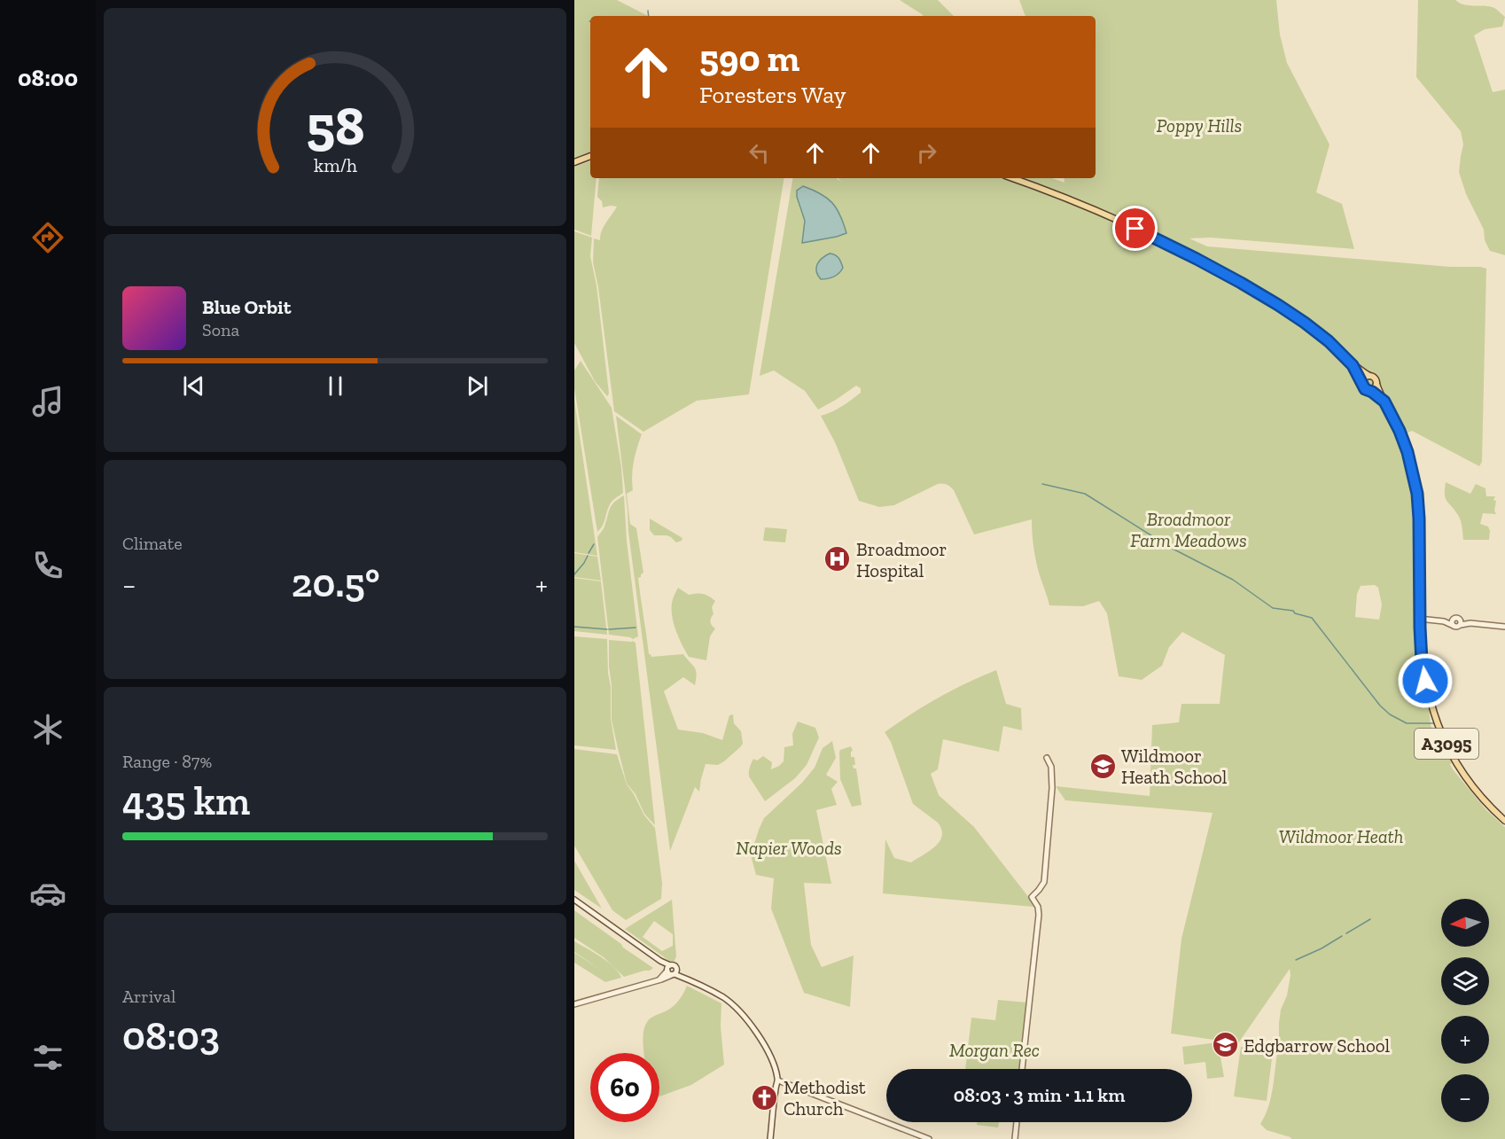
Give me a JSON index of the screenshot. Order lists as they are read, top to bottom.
{
  "streets": {
    "main road": ["A3095"]
  },
  "parks": [
    "Poppy Hills",
    "Broadmoor Farm Meadows",
    "Wildmoor Heath",
    "Napier Woods",
    "Morgan Rec"
  ],
  "places": {
    "hospital": ["Broadmoor Hospital"],
    "school or university": ["Wildmoor Heath School", "Edgbarrow School"],
    "church": ["Methodist Church"]
  },
  "north": "left",
  "page": {
    "tabs": "08:00",
    "turn": ["590 m", "Foresters Way"],
    "song": ["Blue Orbit", "Sona"],
    "tile": [
      "Climate",
      ["Range · 87%", "435 km"],
      ["Arrival", "08:03"]
    ],
    "heat": ["−", "20.5°", "+"],
    "map_buttons": ["+", "−"],
    "limit": "60",
    "trip": "08:03 · 3 min · 1.1 km",
    "gauge": ["58", "km/h"]
  }
}
